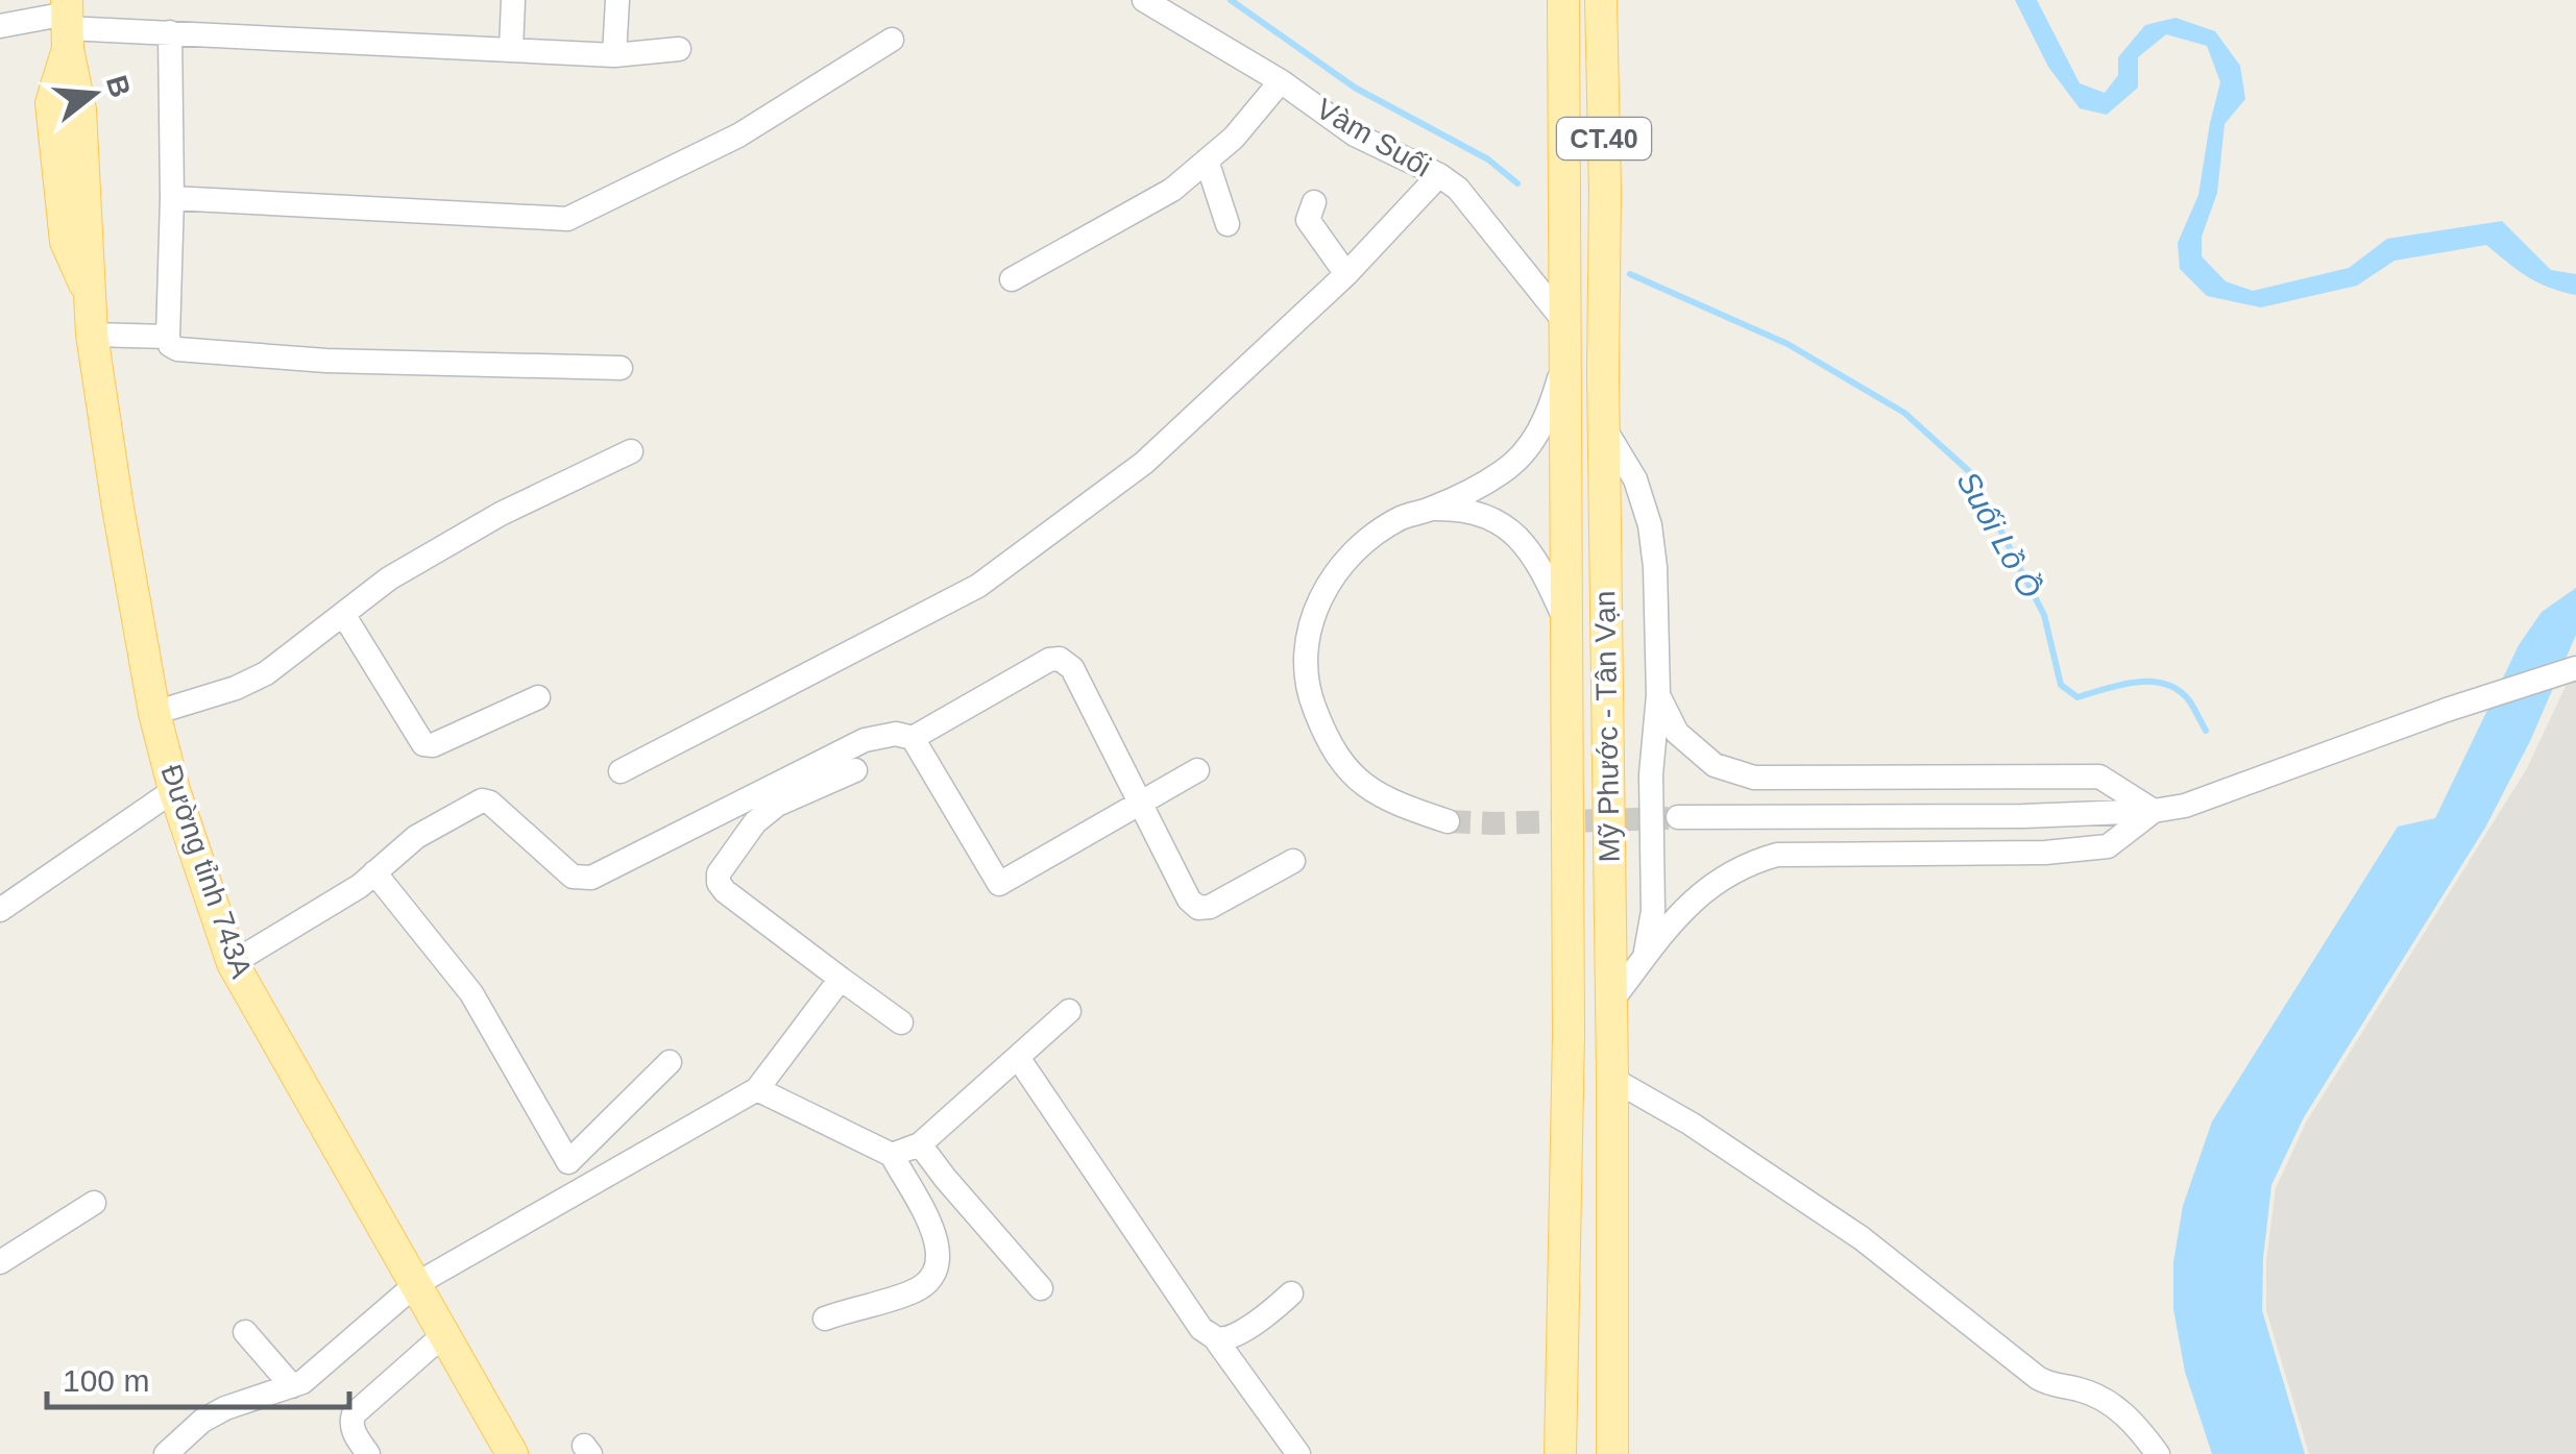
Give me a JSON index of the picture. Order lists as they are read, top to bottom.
{
  "streets": {
    "main road": ["CT.40", "Mỹ Phước - Tân Vạn", "Đường tỉnh 743A"],
    "street": ["Vàm Suối"]
  },
  "crossings": [
    ["Vàm Suối", "Mỹ Phước - Tân Vạn"]
  ],
  "water": ["Suối Lồ Ồ"],
  "scale_bar": "100 m",
  "north": "right"
}
